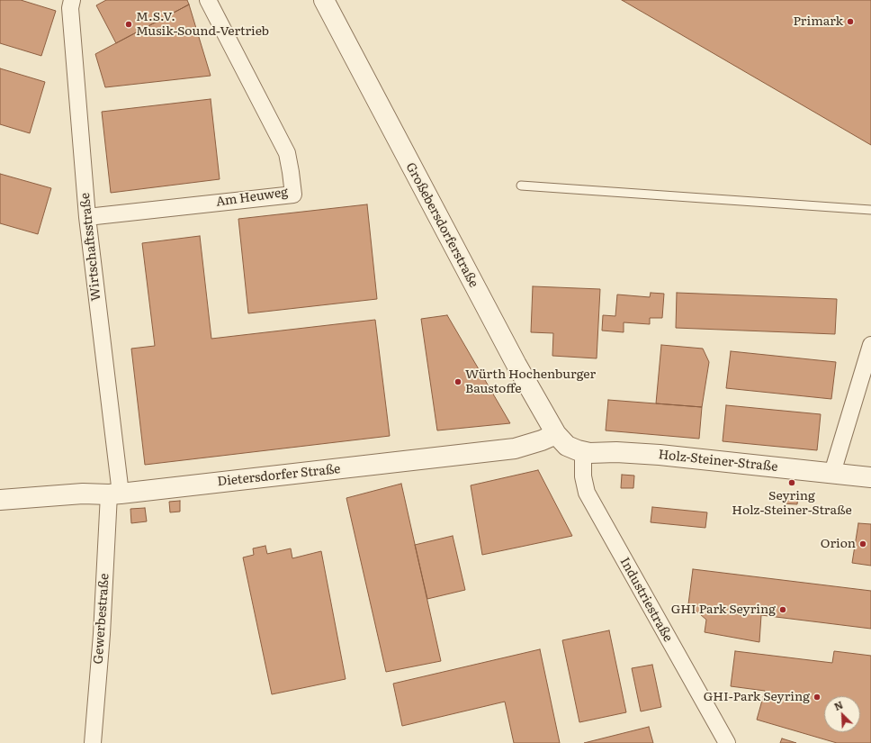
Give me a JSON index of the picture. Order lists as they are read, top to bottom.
{
  "streets": {
    "street": [
      "Am Heuweg",
      "Großebersdorferstraße",
      "Wirtschaftsstraße",
      "Holz-Steiner-Straße",
      "Dietersdorfer Straße",
      "Industriestraße",
      "Gewerbestraße"
    ]
  },
  "crossings": [
    ["Am Heuweg", "Wirtschaftsstraße"],
    ["Großebersdorferstraße", "Holz-Steiner-Straße"],
    ["Großebersdorferstraße", "Dietersdorfer Straße"],
    ["Großebersdorferstraße", "Industriestraße"],
    ["Wirtschaftsstraße", "Dietersdorfer Straße"],
    ["Wirtschaftsstraße", "Gewerbestraße"],
    ["Holz-Steiner-Straße", "Dietersdorfer Straße"],
    ["Holz-Steiner-Straße", "Industriestraße"],
    ["Dietersdorfer Straße", "Industriestraße"],
    ["Dietersdorfer Straße", "Gewerbestraße"]
  ],
  "places": [
    "Primark",
    "M.S.V. Musik-Sound-Vertrieb",
    "Würth Hochenburger Baustoffe",
    "Seyring Holz-Steiner-Straße",
    "Orion",
    "GHI Park Seyring",
    "GHI-Park Seyring"
  ],
  "north": "top left"
}
